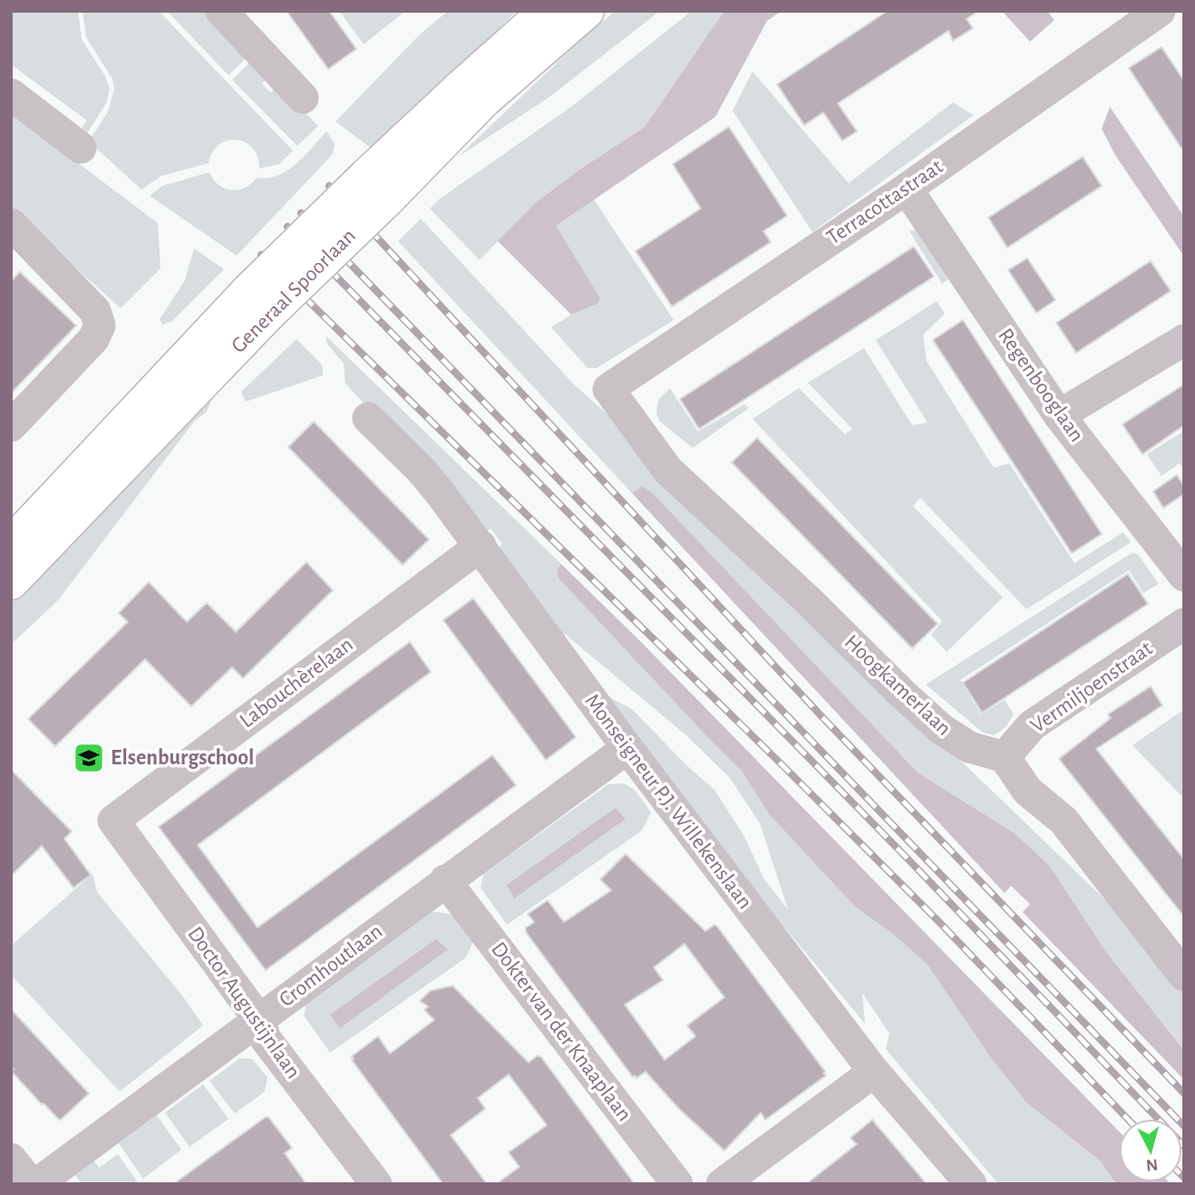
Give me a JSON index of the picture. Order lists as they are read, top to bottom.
{
  "streets": {
    "main road": ["Generaal Spoorlaan"],
    "street": [
      "Terracottastraat",
      "Regenbooglaan",
      "Labouchèrelaan",
      "Hoogkamerlaan",
      "Vermiljoenstraat",
      "Monseigneur P.J. Willekenslaan",
      "Cromhoutlaan",
      "Doctor Augustijnlaan",
      "Dokter van der Knaaplaan"
    ]
  },
  "crossings": [
    ["Terracottastraat", "Regenbooglaan"],
    ["Terracottastraat", "Hoogkamerlaan"],
    ["Labouchèrelaan", "Monseigneur P.J. Willekenslaan"],
    ["Labouchèrelaan", "Doctor Augustijnlaan"],
    ["Hoogkamerlaan", "Vermiljoenstraat"],
    ["Monseigneur P.J. Willekenslaan", "Cromhoutlaan"],
    ["Cromhoutlaan", "Doctor Augustijnlaan"],
    ["Cromhoutlaan", "Dokter van der Knaaplaan"]
  ],
  "places": {
    "school or university": ["Elsenburgschool"]
  },
  "north": "bottom"
}
